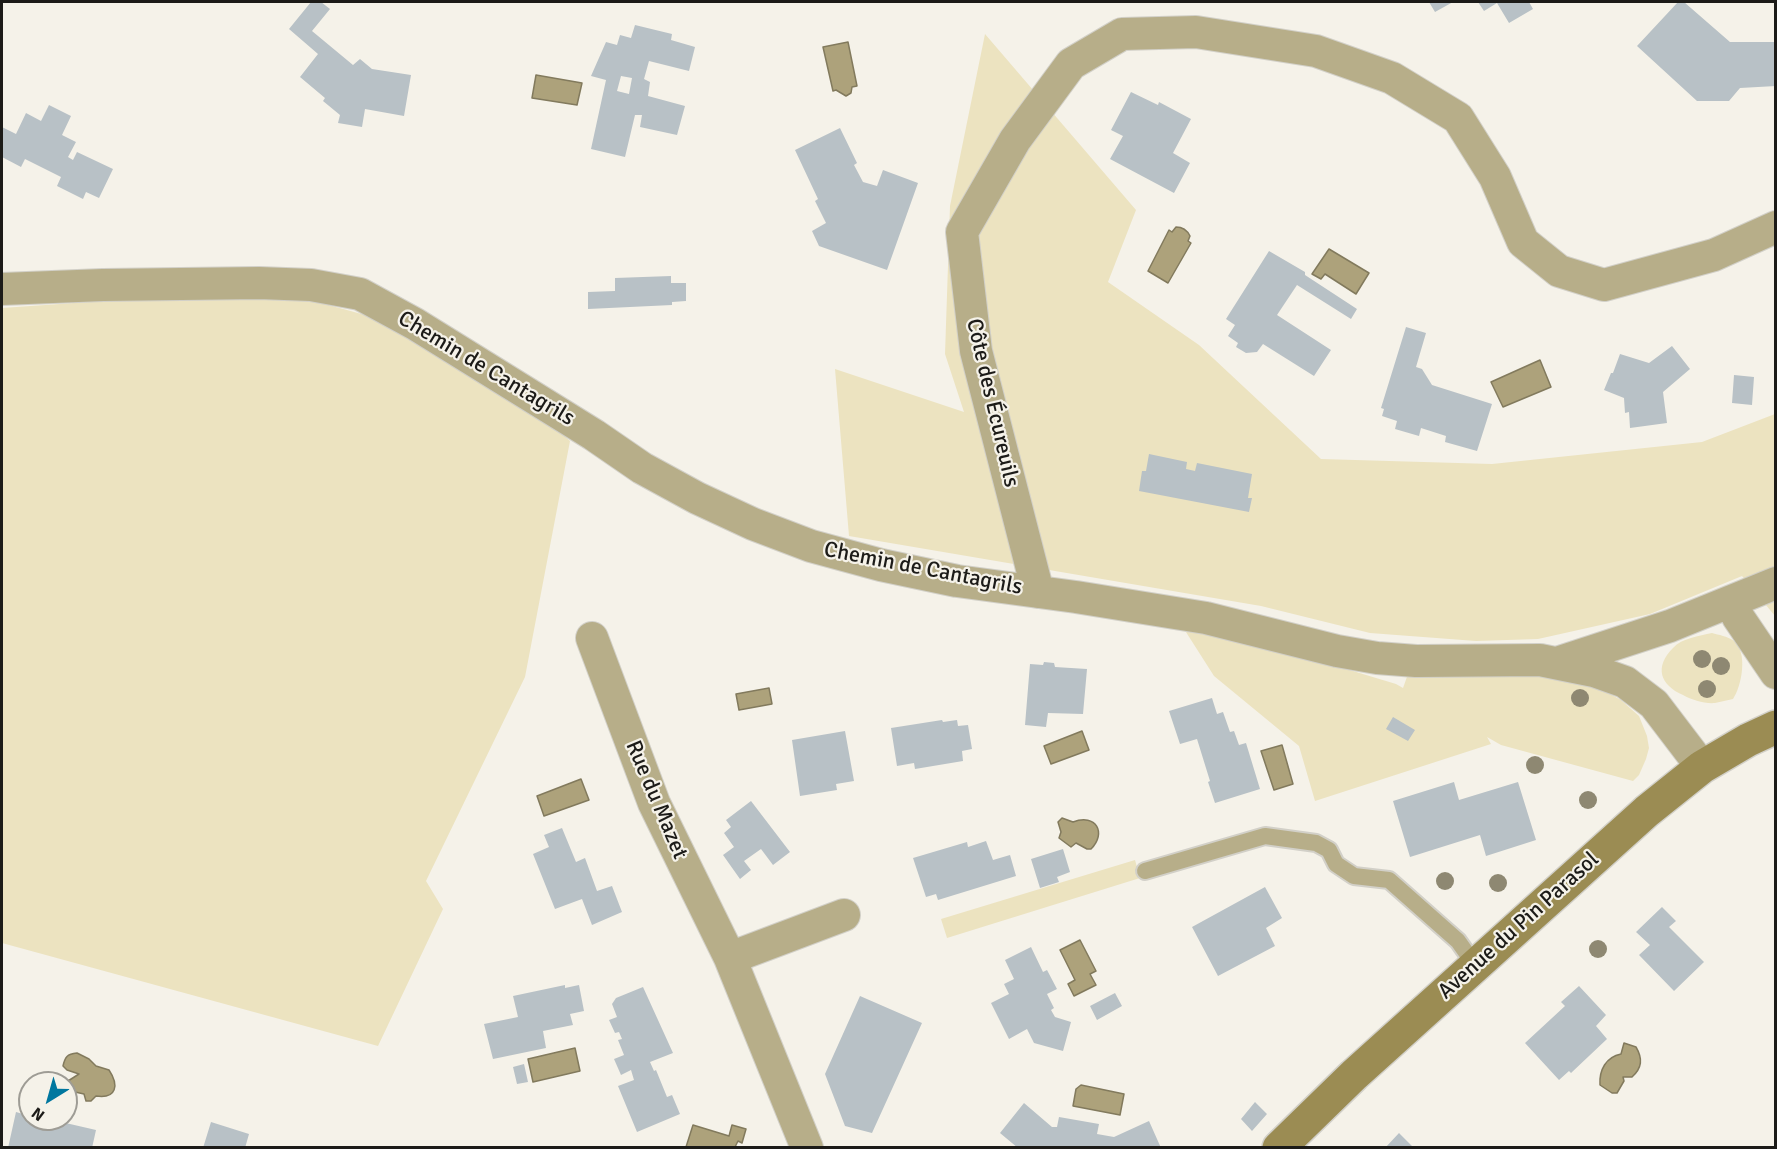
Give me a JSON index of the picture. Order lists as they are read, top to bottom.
{
  "streets": {
    "street": [
      "Chemin de Cantagrils",
      "Côte des Écureuils",
      "Rue du Mazet",
      "Avenue du Pin Parasol"
    ]
  },
  "crossings": [
    ["Chemin de Cantagrils", "Côte des Écureuils"]
  ],
  "north": "bottom left"
}
